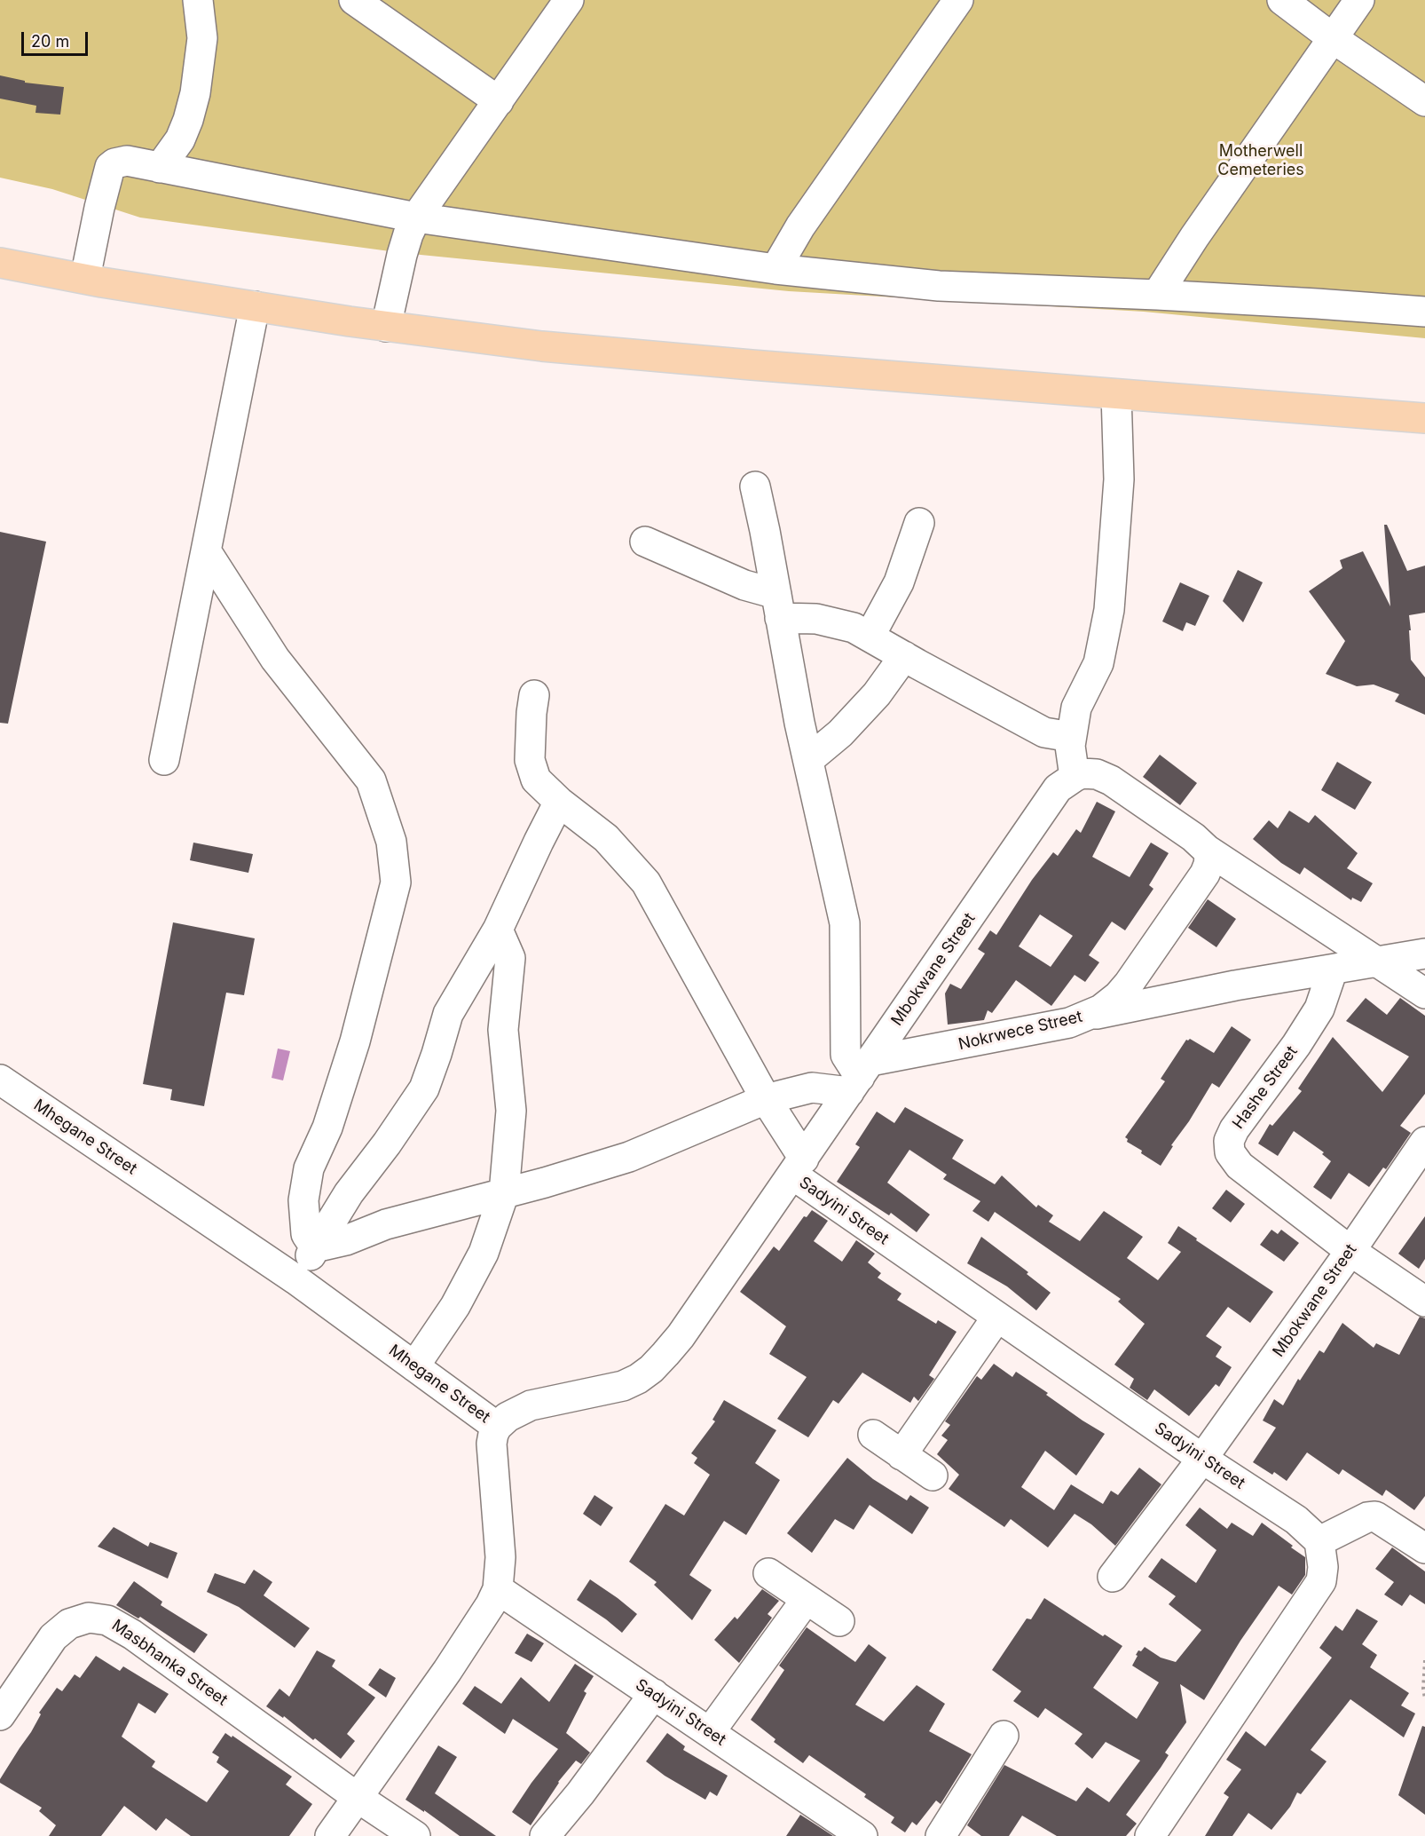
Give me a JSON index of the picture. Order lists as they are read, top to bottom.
{
  "streets": {
    "street": [
      "Mbokwane Street",
      "Nokrwece Street",
      "Hashe Street",
      "Mhegane Street",
      "Sadyini Street",
      "Masbhanka Street"
    ]
  },
  "crossings": [
    ["Mbokwane Street", "Nokrwece Street"],
    ["Mbokwane Street", "Hashe Street"],
    ["Mbokwane Street", "Mhegane Street"],
    ["Mbokwane Street", "Sadyini Street"],
    ["Mhegane Street", "Sadyini Street"],
    ["Mhegane Street", "Masbhanka Street"]
  ],
  "parks": ["Motherwell Cemeteries"],
  "scale_bar": "20 m"
}
